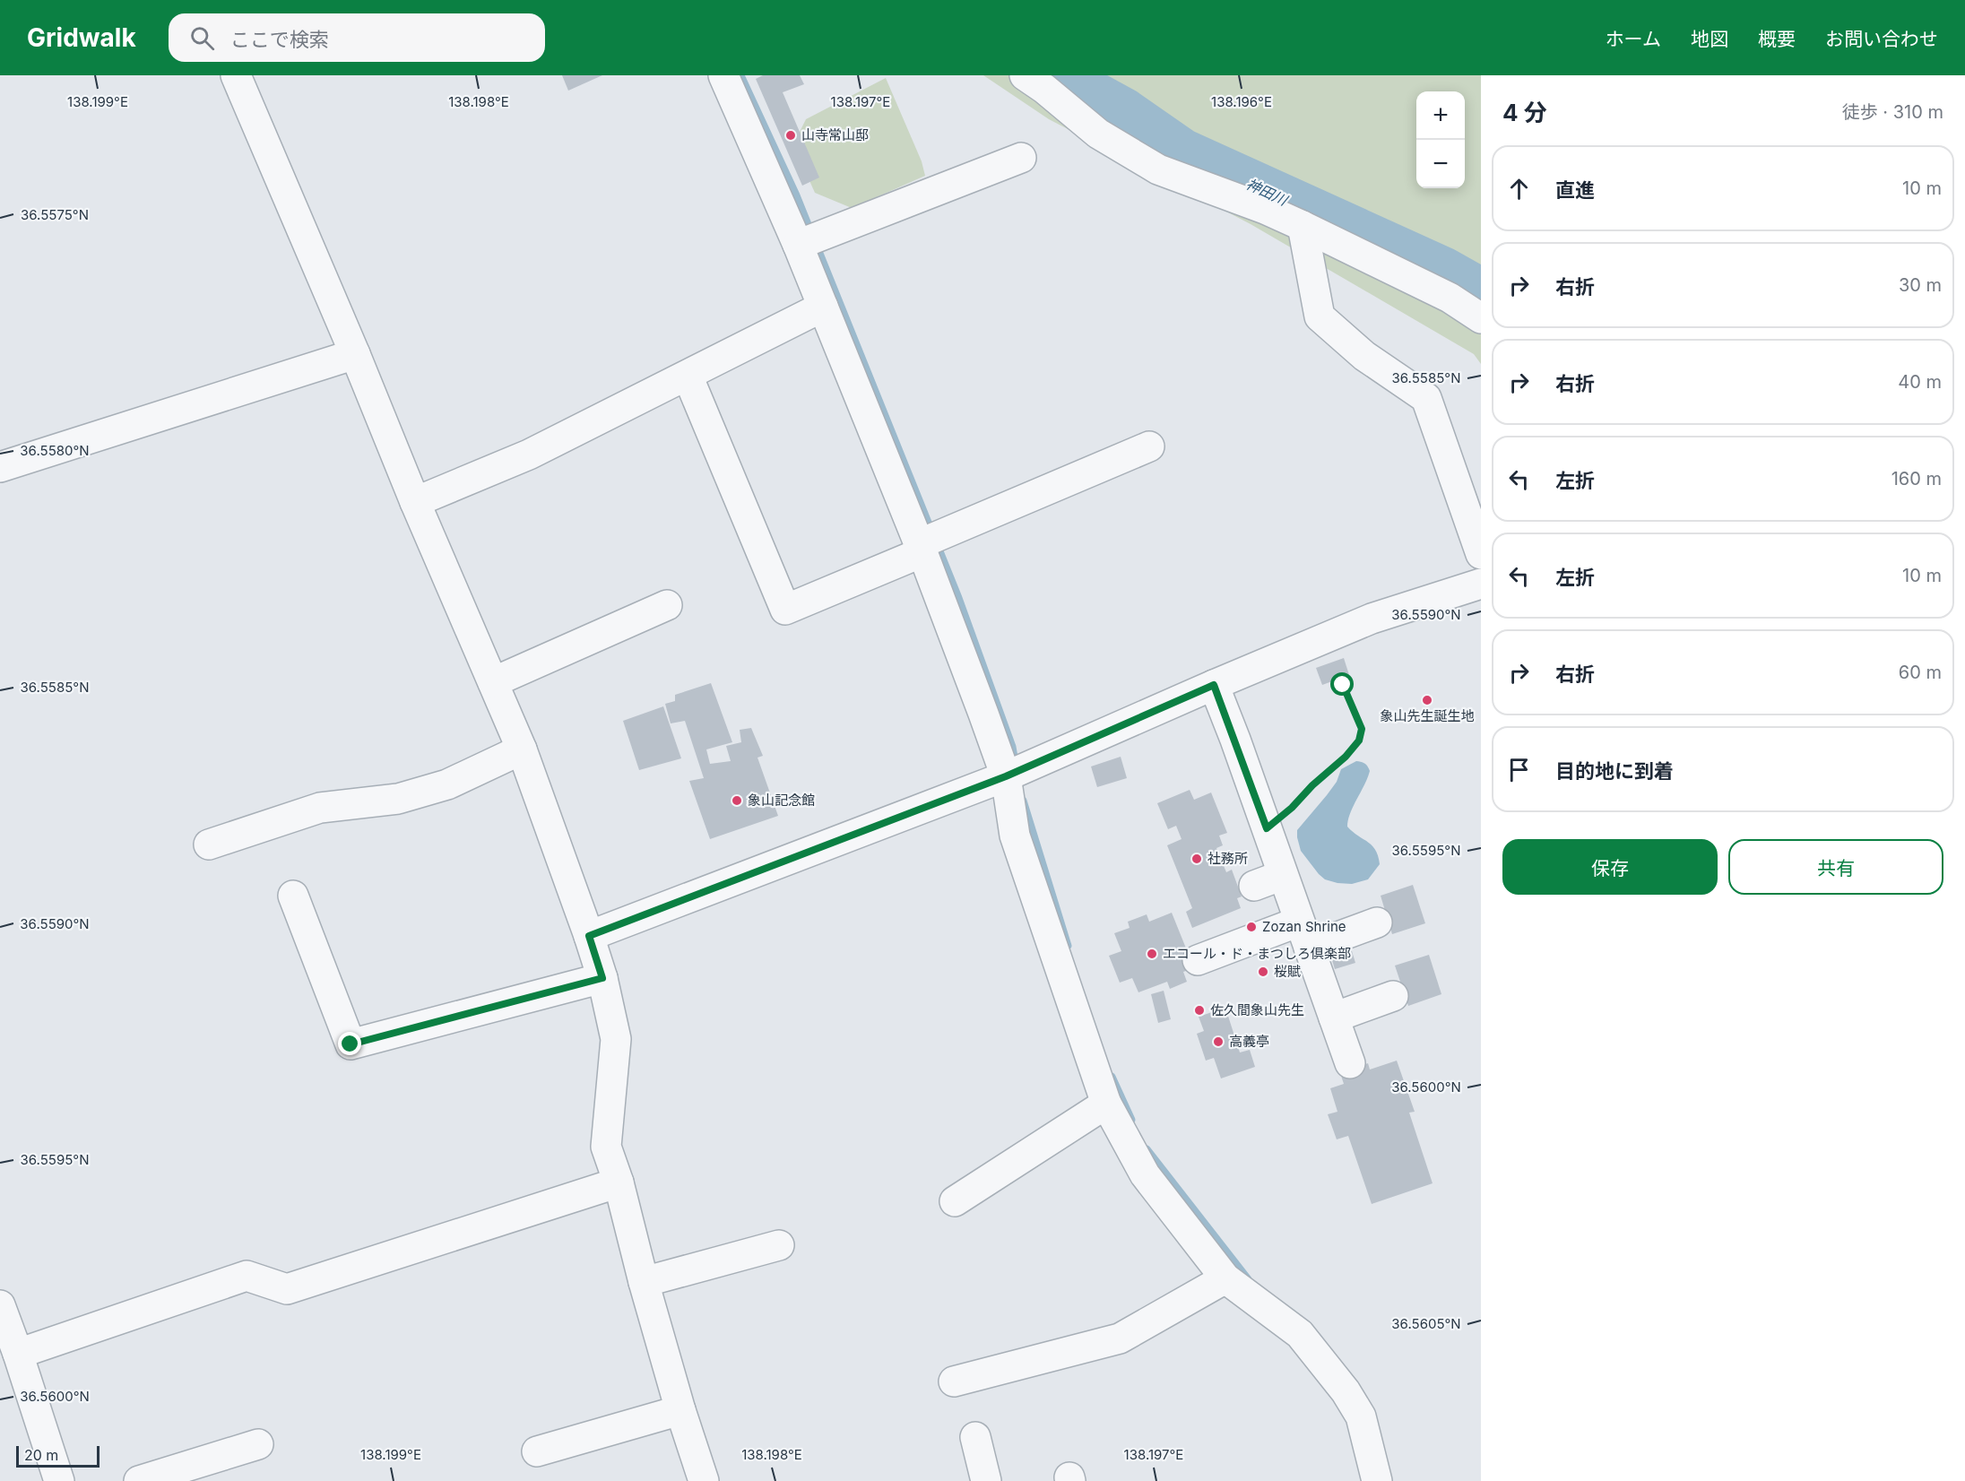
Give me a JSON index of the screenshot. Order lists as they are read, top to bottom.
{
  "water": ["神田川"],
  "places": [
    "山寺常山邸",
    "象山先生誕生地",
    "象山記念館",
    "社務所",
    "Zozan Shrine",
    "エコール・ド・まつしろ倶楽部",
    "桜賦",
    "佐久間象山先生",
    "高義亭"
  ],
  "scale_bar": "20 m",
  "page": {
    "header": "Gridwalk",
    "search": "ここで検索",
    "nav": [
      "ホーム",
      "地図",
      "概要",
      "お問い合わせ"
    ],
    "heading": ["4 分", "徒歩 · 310 m"],
    "map_buttons": ["+", "−"],
    "list": [
      ["直進", "10 m"],
      ["右折", "30 m"],
      ["右折", "40 m"],
      ["左折", "160 m"],
      ["左折", "10 m"],
      ["右折", "60 m"],
      "目的地に到着"
    ],
    "buttons": ["保存", "共有"],
    "scale": "20 m"
  },
  "coordinates": [
    "138.199°E",
    "138.198°E",
    "138.197°E",
    "138.196°E",
    "36.5575°N",
    "36.5585°N",
    "36.5580°N",
    "36.5590°N",
    "36.5595°N",
    "36.5600°N",
    "36.5605°N"
  ]
}
